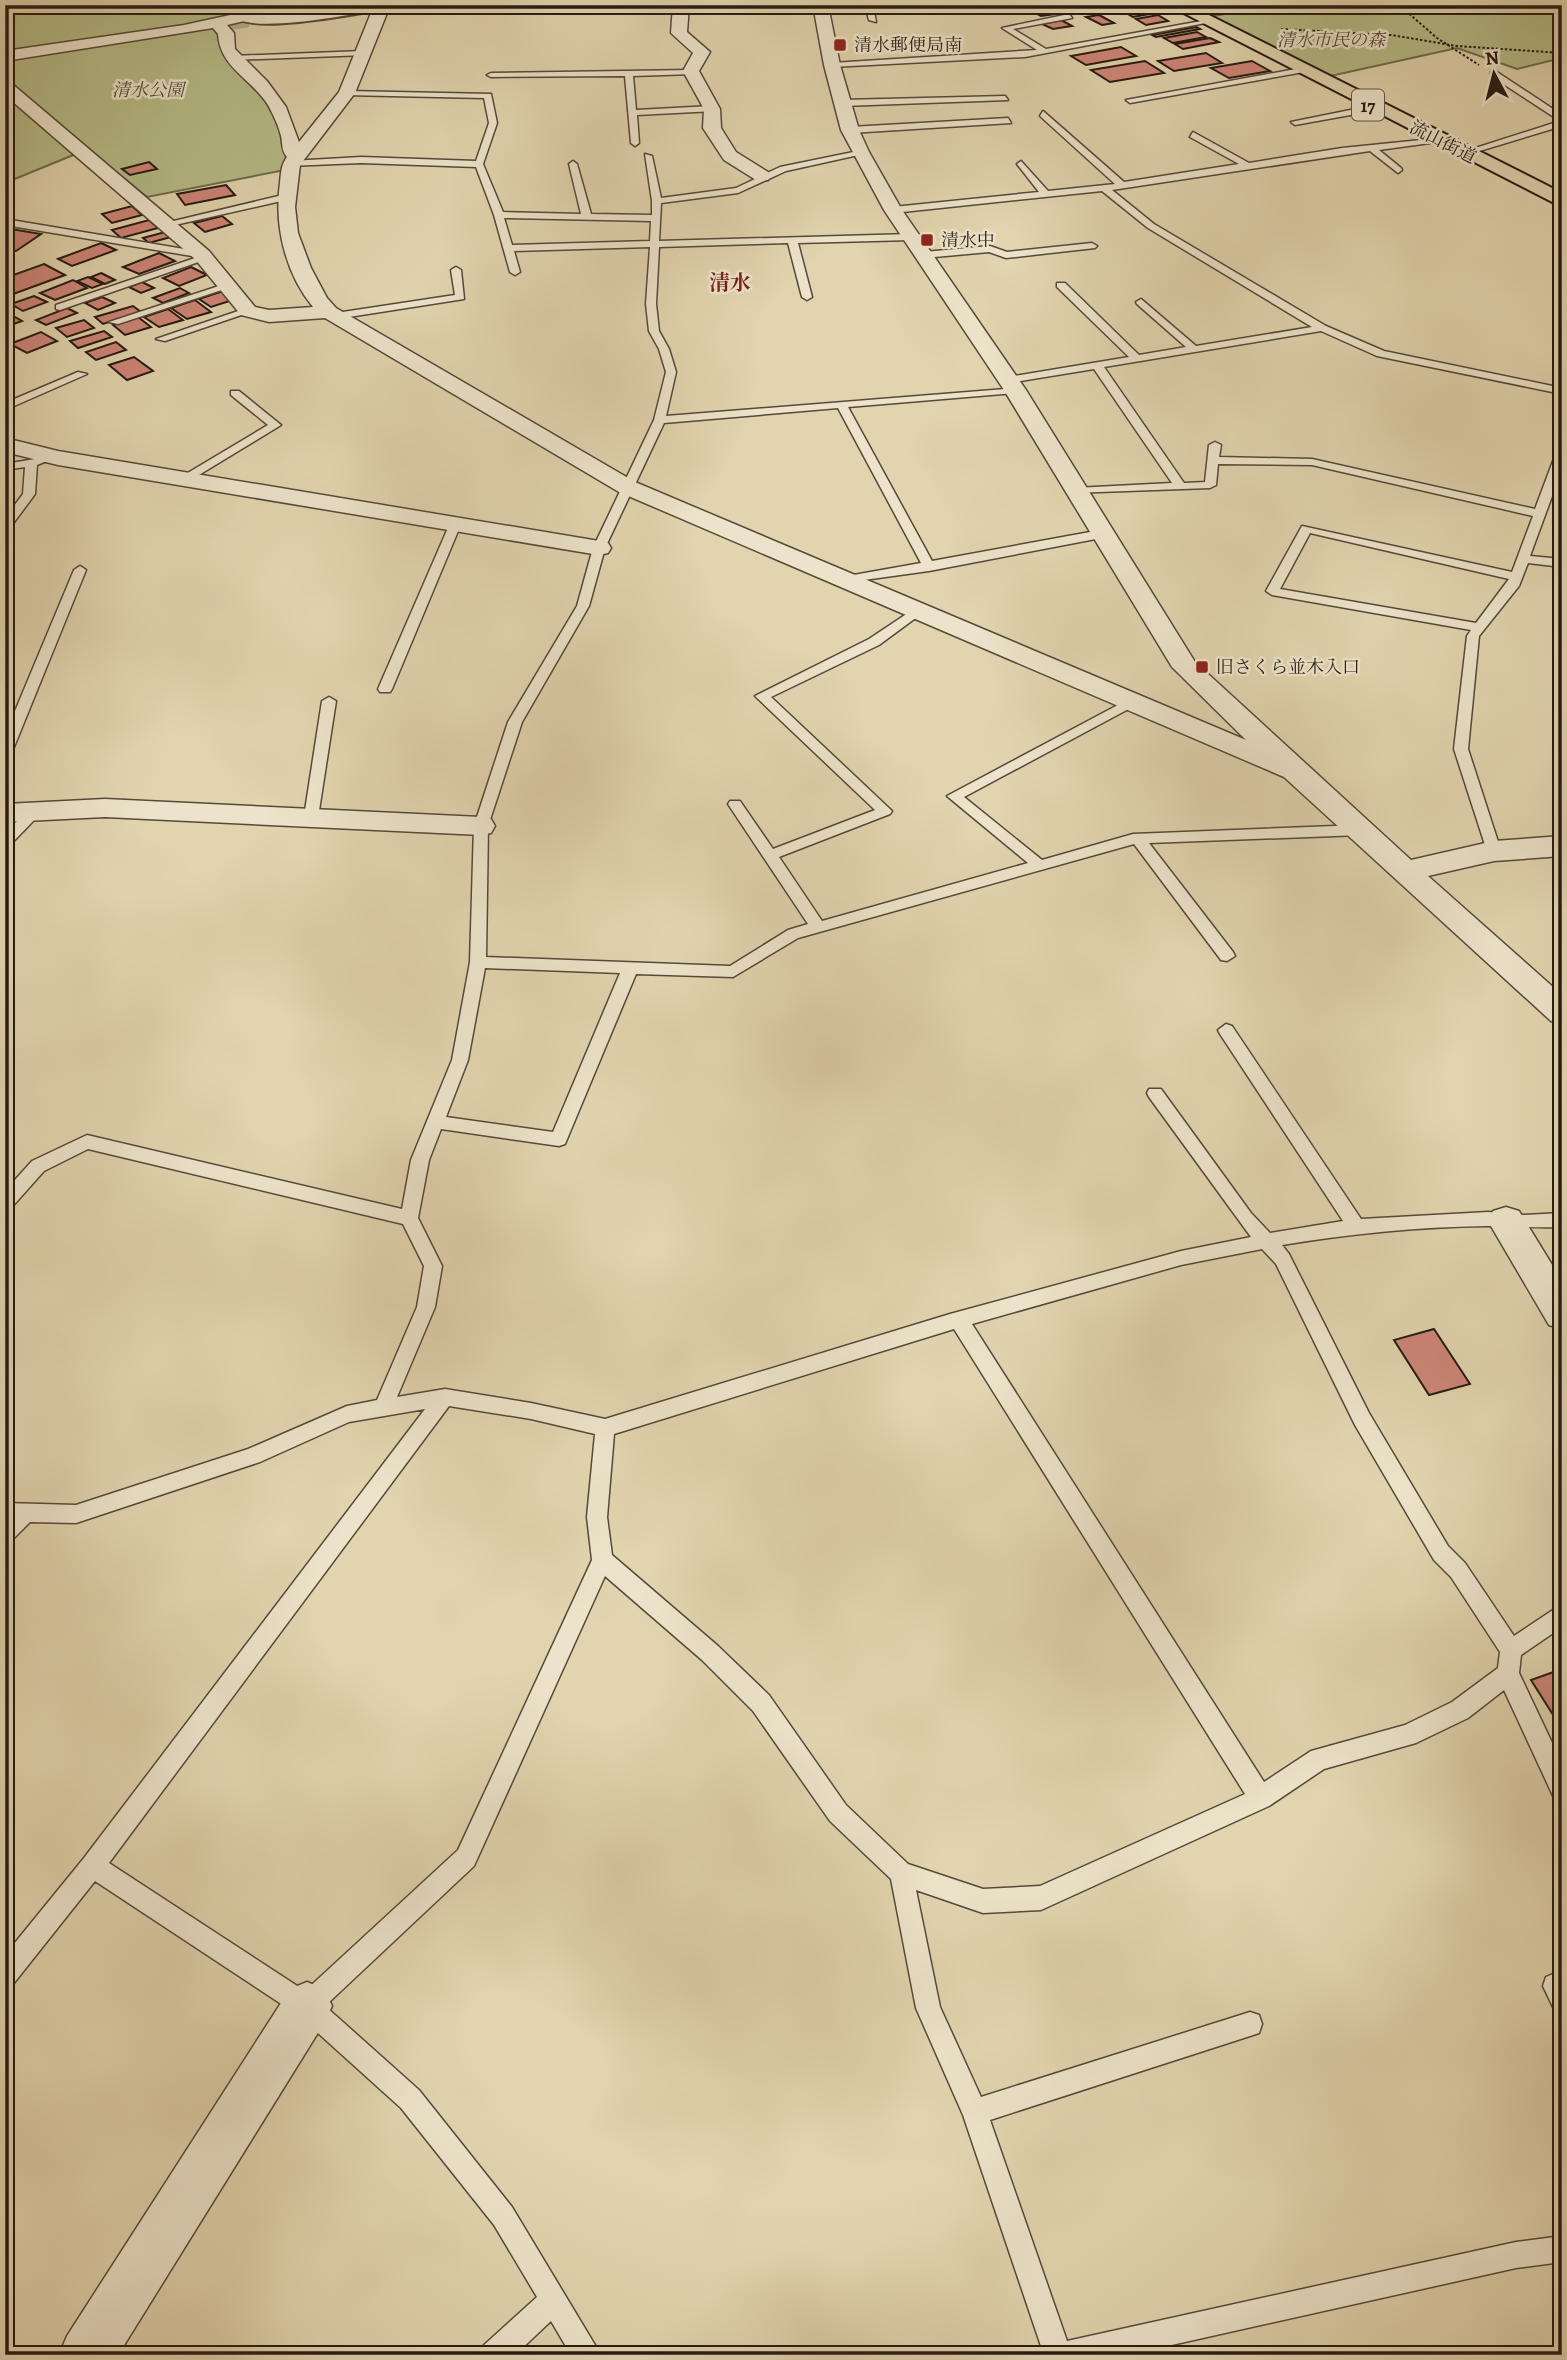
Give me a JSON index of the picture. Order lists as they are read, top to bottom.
{
  "streets": {
    "main road": ["17", "流山街道"]
  },
  "districts": ["清水"],
  "parks": ["清水市民の森", "清水公園"],
  "places": {
    "transit": ["清水郵便局南", "清水中", "旧さくら並木入口"]
  },
  "north": "top"
}
